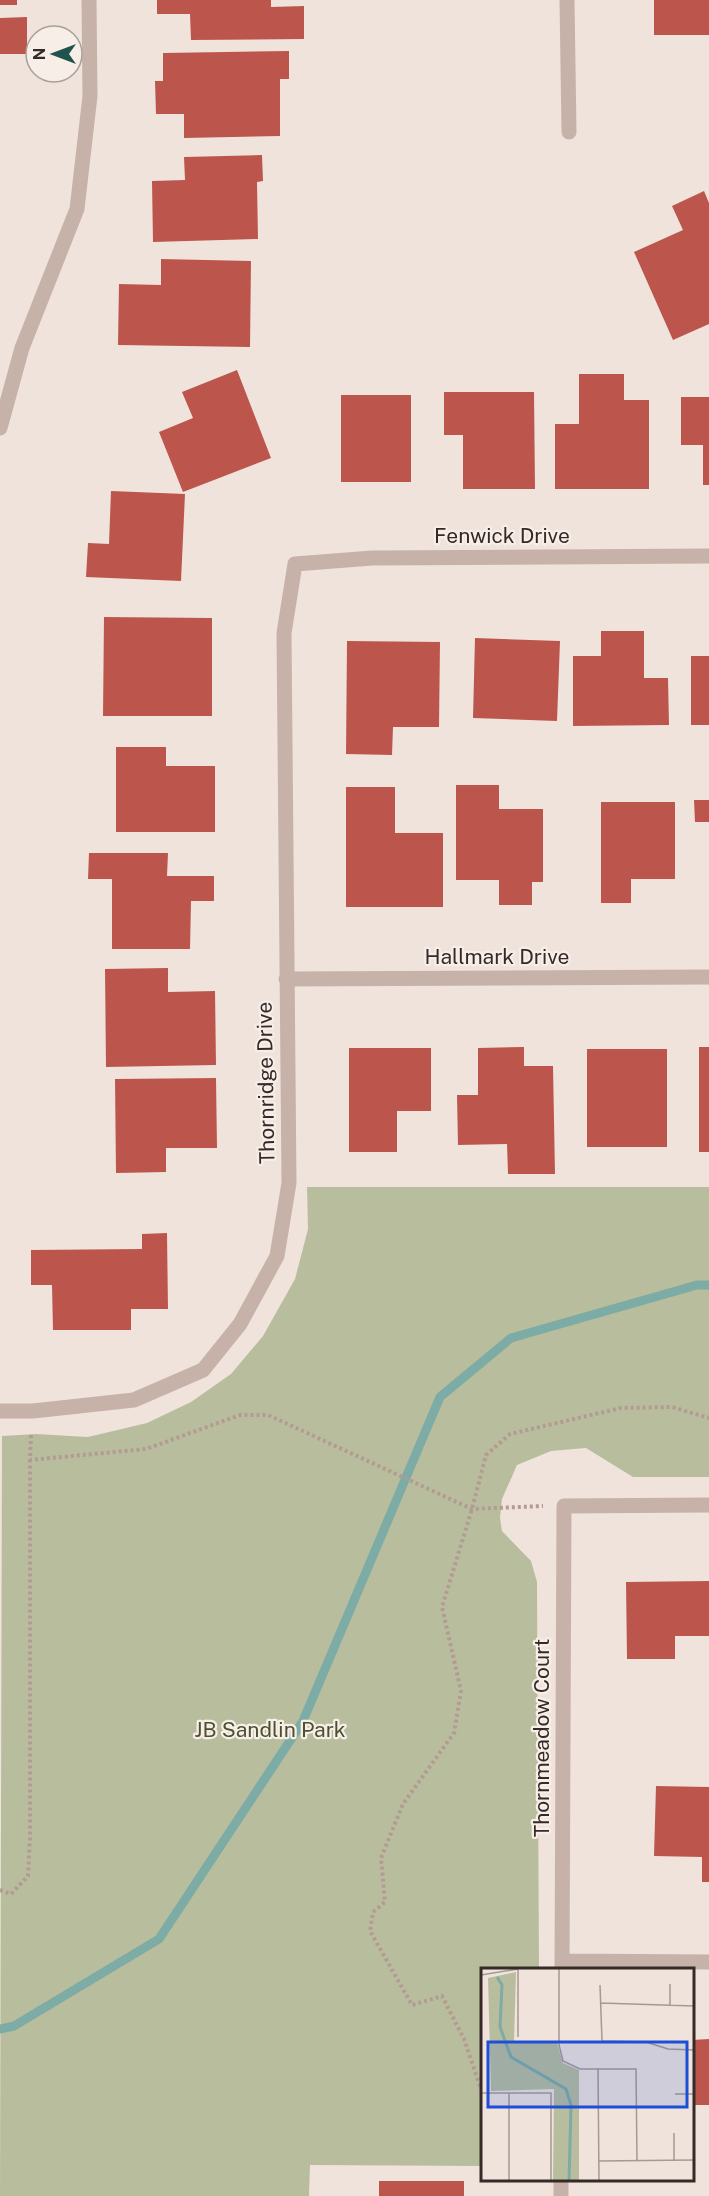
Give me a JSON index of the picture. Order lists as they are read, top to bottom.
{
  "streets": {
    "street": [
      "Fenwick Drive",
      "Hallmark Drive",
      "Thornridge Drive",
      "Thornmeadow Court"
    ]
  },
  "crossings": [
    ["Fenwick Drive", "Thornridge Drive"],
    ["Hallmark Drive", "Thornridge Drive"]
  ],
  "parks": ["JB Sandlin Park"],
  "north": "left"
}
